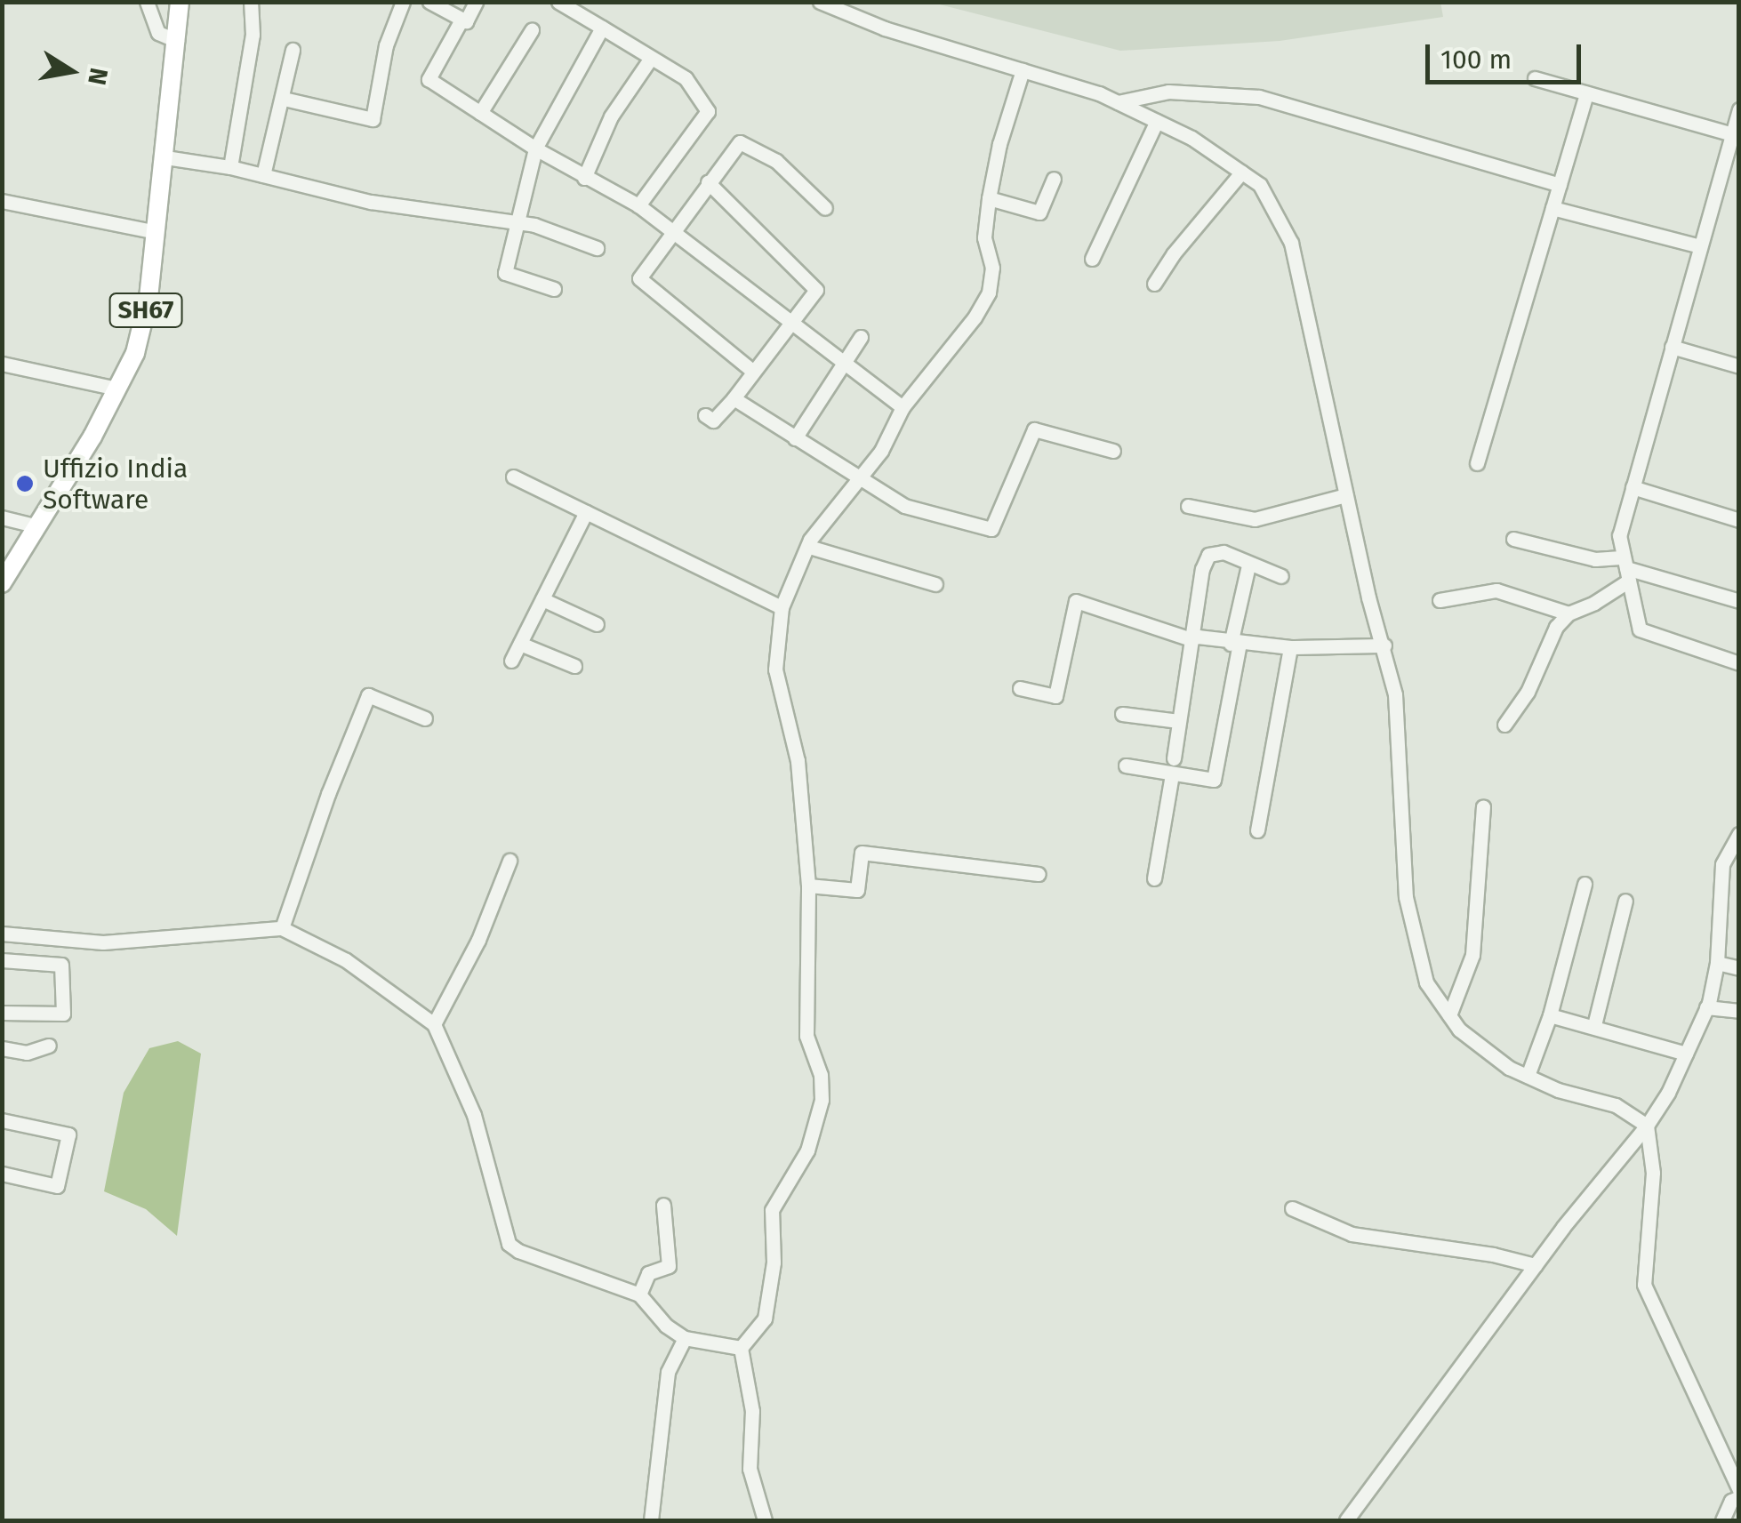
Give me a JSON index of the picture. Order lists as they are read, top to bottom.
{
  "streets": {
    "main road": ["SH67"]
  },
  "places": ["Uffizio India Software"],
  "scale_bar": "100 m",
  "north": "right"
}
